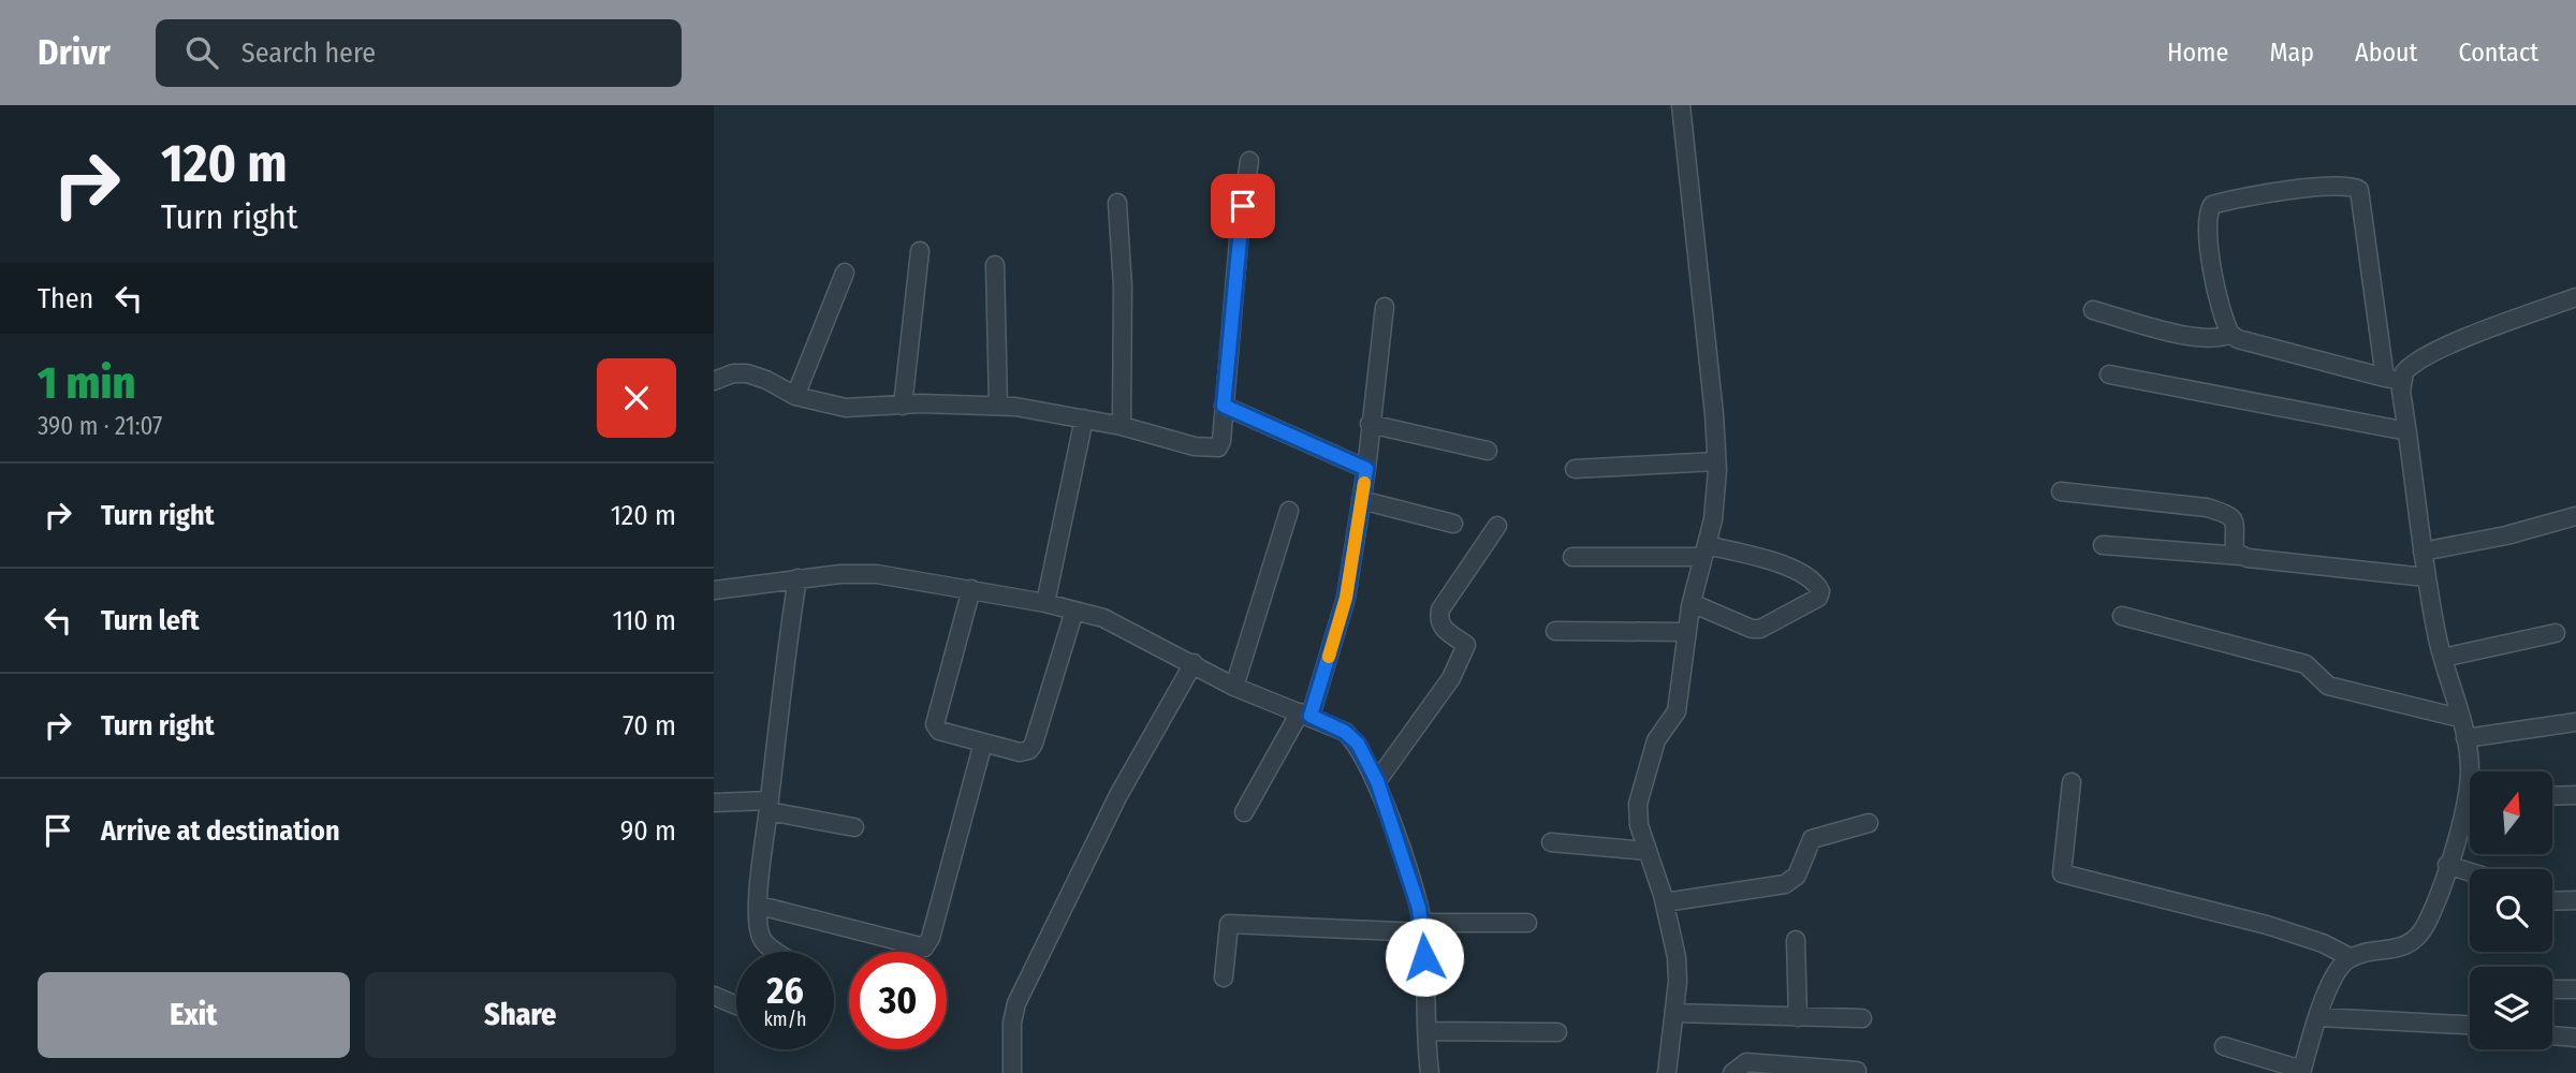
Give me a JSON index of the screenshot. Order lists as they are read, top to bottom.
{
  "north": "top",
  "page": {
    "header": "Drivr",
    "search": "Search here",
    "nav": [
      "Home",
      "Map",
      "About",
      "Contact"
    ],
    "turn": ["120 m", "Turn right"],
    "then": "Then",
    "heading": ["1 min", "390 m · 21:07"],
    "list": [
      {
        "name": "Turn right",
        "value": "120 m"
      },
      {
        "name": "Turn left",
        "value": "110 m"
      },
      {
        "name": "Turn right",
        "value": "70 m"
      },
      {
        "name": "Arrive at destination",
        "value": "90 m"
      }
    ],
    "speed": "26 km/h",
    "limit": "30",
    "buttons": ["Exit", "Share"]
  }
}
